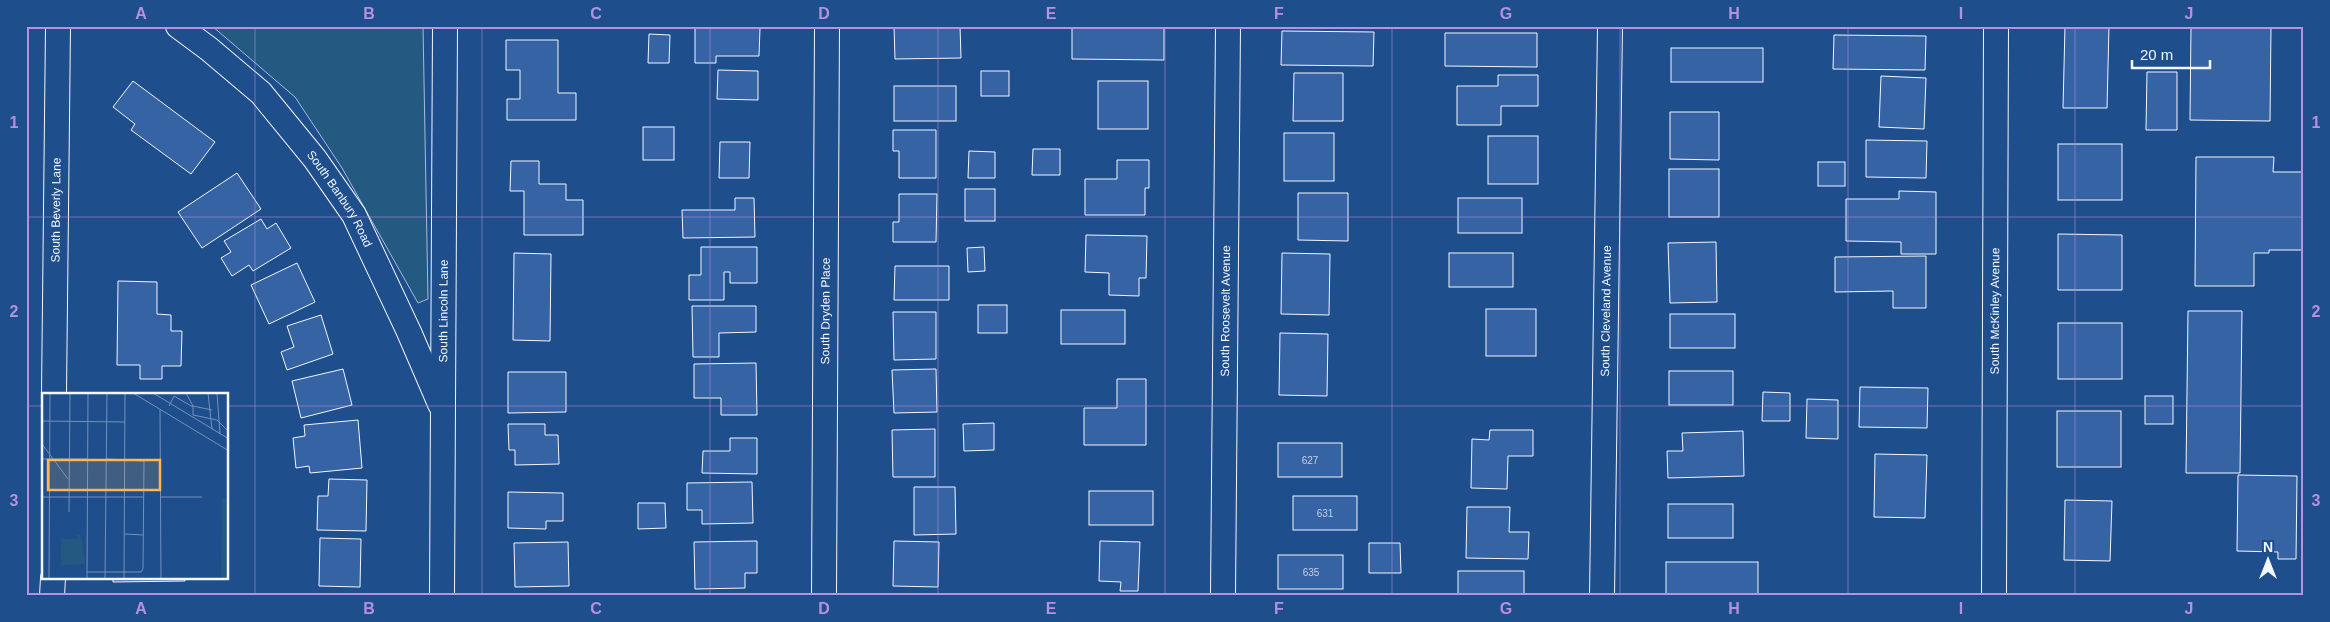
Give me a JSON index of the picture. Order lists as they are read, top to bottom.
{
  "streets": {
    "street": [
      "South Banbury Road",
      "South Beverly Lane",
      "South Lincoln Lane",
      "South Dryden Place",
      "South Roosevelt Avenue",
      "South Cleveland Avenue",
      "South McKinley Avenue"
    ]
  },
  "crossings": [
    ["South Banbury Road", "South Lincoln Lane"]
  ],
  "house_numbers": ["627", "631", "635"],
  "scale_bar": "20 m",
  "north": "top",
  "grid": {
    "columns": [
      "A",
      "B",
      "C",
      "D",
      "E",
      "F",
      "G",
      "H",
      "I",
      "J"
    ],
    "rows": ["1", "2", "3"]
  }
}
